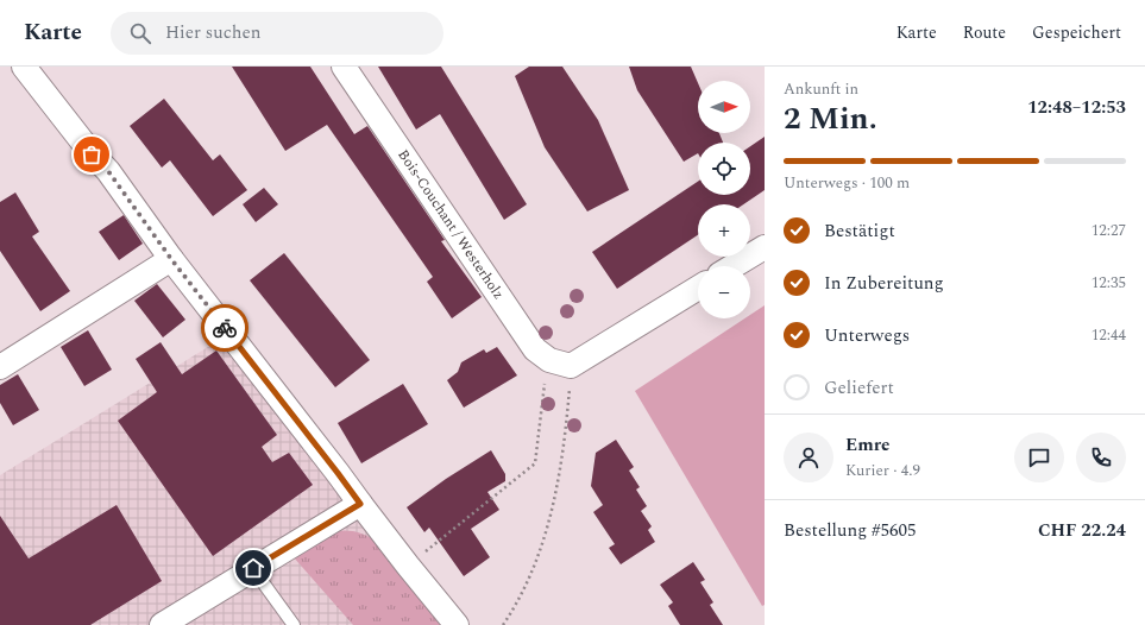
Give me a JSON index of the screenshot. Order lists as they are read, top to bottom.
{
  "streets": {
    "street": ["Bois-Couchant / Westerholz"]
  },
  "north": "right",
  "page": {
    "header": "Karte",
    "search": "Hier suchen",
    "nav": ["Karte", "Route", "Gespeichert"],
    "heading": ["2 Min.", "Ankunft in", "12:48–12:53"],
    "panel": [
      "Emre",
      "Kurier · 4.9",
      "Bestellung #5605",
      "CHF 22.24"
    ],
    "map_buttons": ["+", "−"],
    "bar": "Unterwegs · 100 m",
    "list": [
      ["Bestätigt", "12:27"],
      ["In Zubereitung", "12:35"],
      ["Unterwegs", "12:44"],
      "Geliefert"
    ]
  }
}
